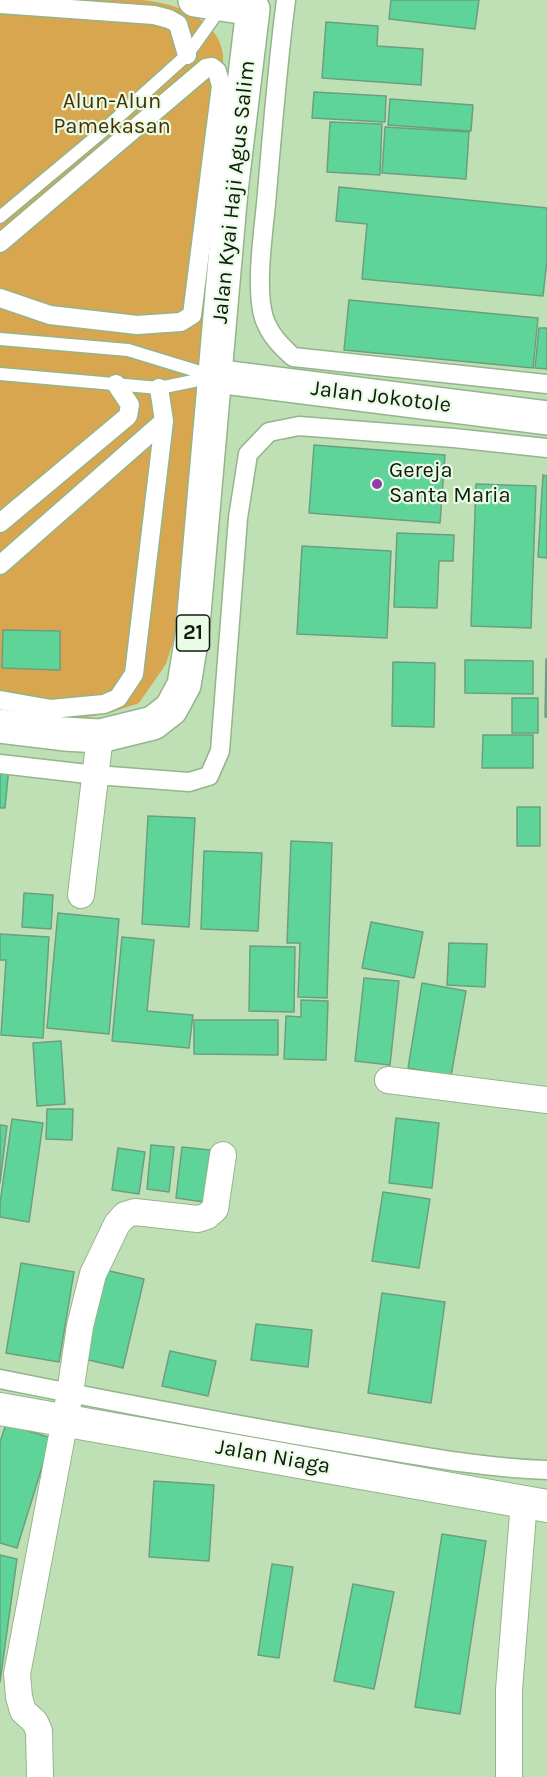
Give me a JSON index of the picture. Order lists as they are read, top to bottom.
{
  "streets": {
    "highway": ["Jalan Kyai Haji Agus Salim", "Jalan Jokotole", "21"],
    "street": ["Jalan Niaga"]
  },
  "crossings": [
    ["Jalan Kyai Haji Agus Salim", "Jalan Jokotole"],
    ["Jalan Kyai Haji Agus Salim", "21"],
    ["Jalan Jokotole", "21"]
  ],
  "parks": ["Alun-Alun Pamekasan"],
  "places": ["Gereja Santa Maria"]
}
